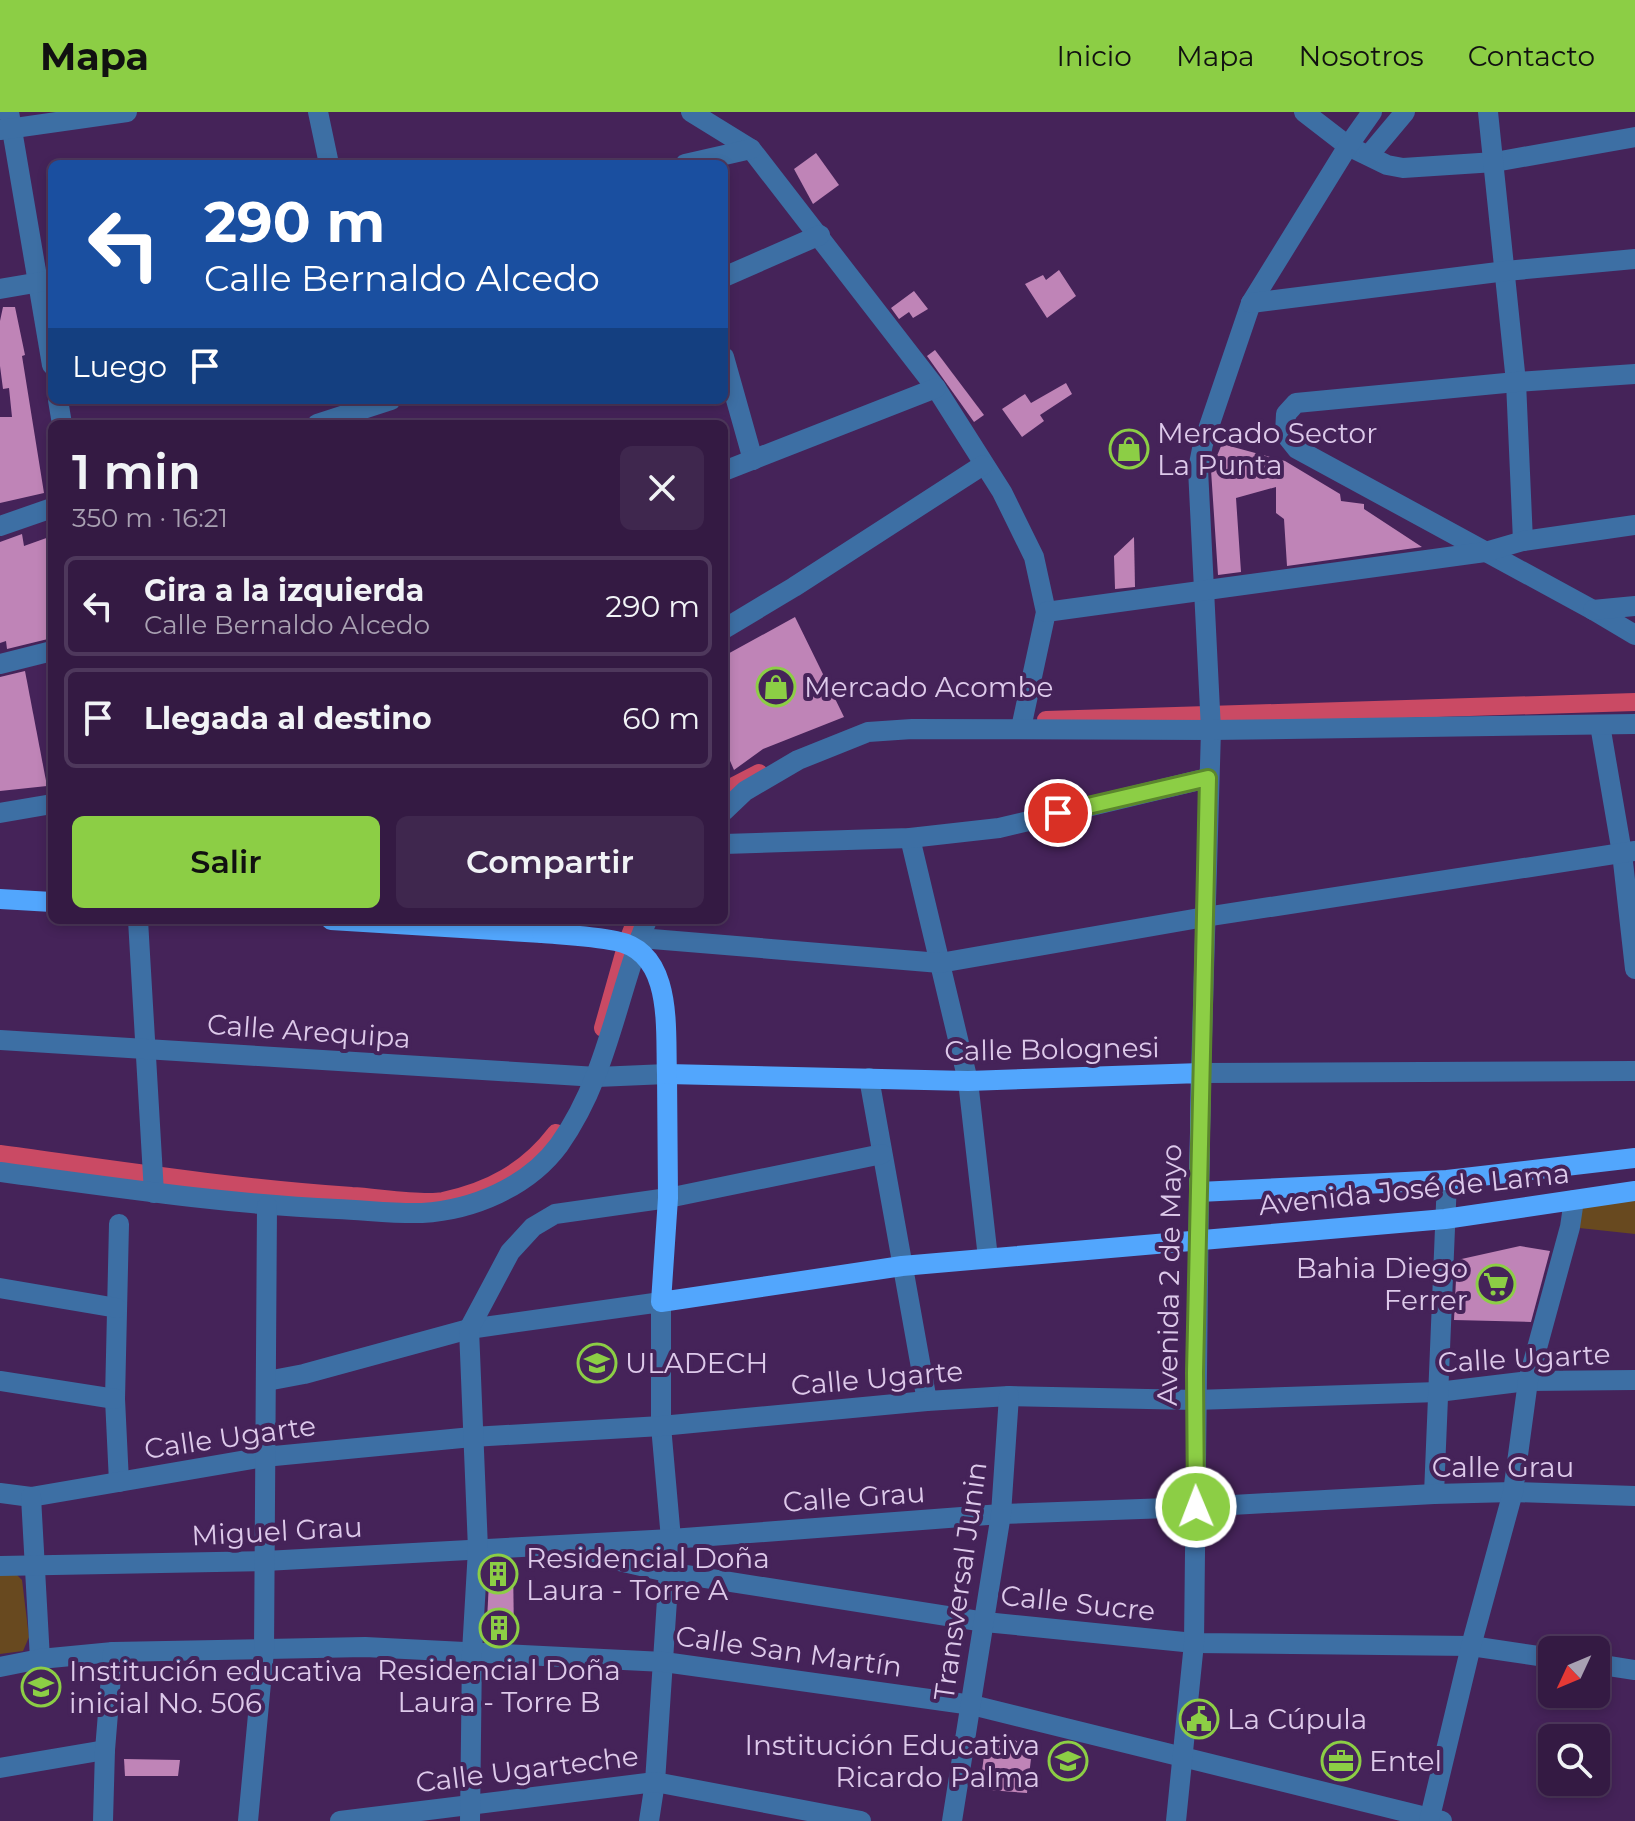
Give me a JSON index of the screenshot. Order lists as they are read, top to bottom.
{
  "streets": {
    "main road": ["Calle Bolognesi", "Avenida José de Lama", "Avenida 2 de Mayo"],
    "street": [
      "Calle Arequipa",
      "Calle Ugarte",
      "Calle Grau",
      "Miguel Grau",
      "Transversal Junin",
      "Calle Sucre",
      "Calle San Martín",
      "Calle Ugarteche"
    ]
  },
  "crossings": [
    ["Calle Arequipa", "Calle Bolognesi"],
    ["Calle Bolognesi", "Avenida 2 de Mayo"],
    ["Avenida José de Lama", "Avenida 2 de Mayo"],
    ["Avenida 2 de Mayo", "Calle Ugarte"],
    ["Avenida 2 de Mayo", "Calle Grau"],
    ["Avenida 2 de Mayo", "Calle Sucre"],
    ["Avenida 2 de Mayo", "Calle San Martín"],
    ["Calle Ugarte", "Transversal Junin"],
    ["Calle Grau", "Miguel Grau"],
    ["Calle Grau", "Transversal Junin"],
    ["Calle Grau", "Calle Sucre"],
    ["Miguel Grau", "Calle Sucre"],
    ["Transversal Junin", "Calle Sucre"],
    ["Transversal Junin", "Calle San Martín"]
  ],
  "places": {
    "shop": ["Mercado Sector La Punta", "Mercado Acombe"],
    "supermarket": ["Bahia Diego Ferrer"],
    "school or university": ["ULADECH", "Institución educativa inicial No. 506", "Institución Educativa Ricardo Palma"],
    "building": ["Residencial Doña Laura - Torre A", "Residencial Doña Laura - Torre B"],
    "public building": ["La Cúpula"],
    "office": ["Entel"]
  },
  "north": "bottom left",
  "page": {
    "header": "Mapa",
    "nav": [
      "Inicio",
      "Mapa",
      "Nosotros",
      "Contacto"
    ],
    "turn": ["290 m", "Calle Bernaldo Alcedo"],
    "then": "Luego",
    "heading": ["1 min", "350 m · 16:21"],
    "list": [
      {
        "name": "Gira a la izquierda",
        "note": "Calle Bernaldo Alcedo",
        "value": "290 m"
      },
      {
        "name": "Llegada al destino",
        "value": "60 m"
      }
    ],
    "buttons": ["Salir", "Compartir"]
  }
}
